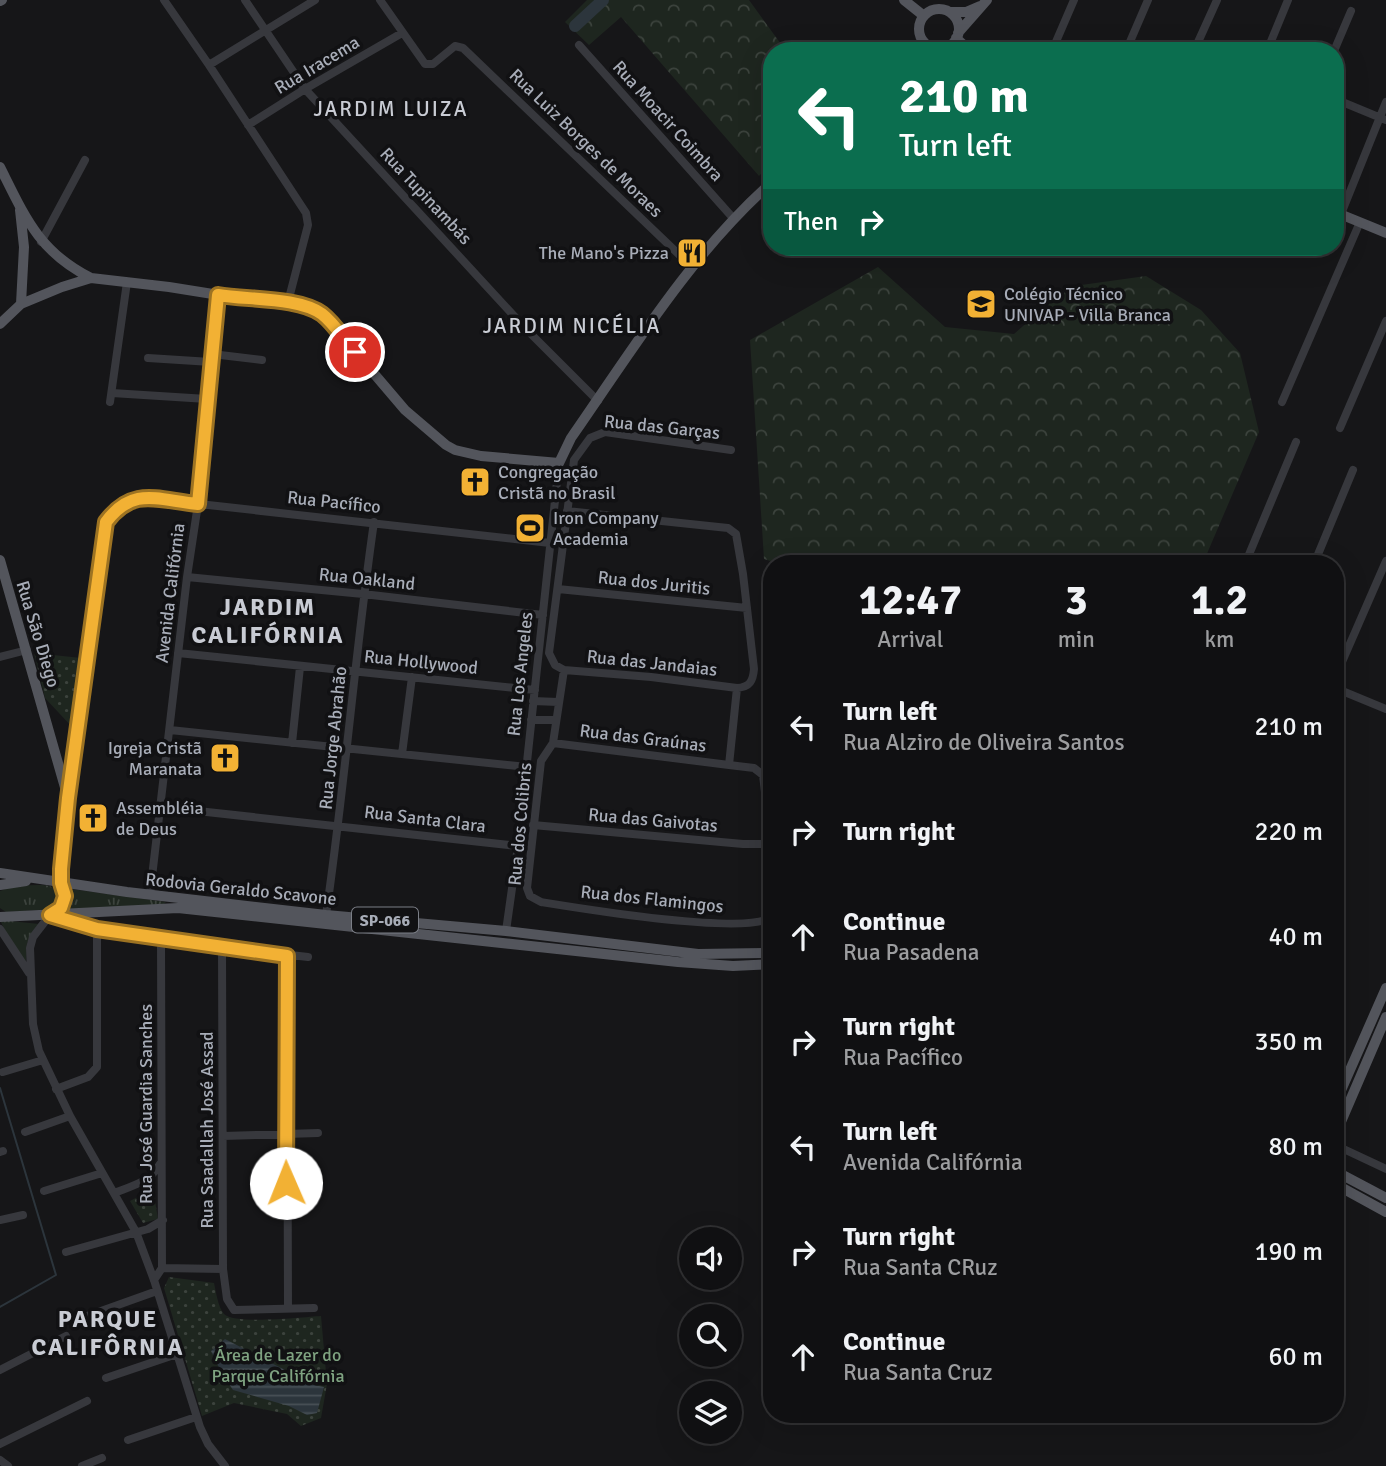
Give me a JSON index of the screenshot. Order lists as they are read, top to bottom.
{
  "streets": {
    "main road": ["Rua São Diego", "Rodovia Geraldo Scavone", "SP-066"],
    "street": [
      "Rua Iracema",
      "Rua Moacir Coimbra",
      "Rua Luiz Borges de Moraes",
      "Rua Tupinambás",
      "Rua das Garças",
      "Rua Pacífico",
      "Rua Oakland",
      "Rua dos Juritis",
      "Avenida Califórnia",
      "Rua Hollywood",
      "Rua das Jandaias",
      "Rua Los Angeles",
      "Rua Jorge Abrahão",
      "Rua das Graúnas",
      "Rua Santa Clara",
      "Rua das Gaivotas",
      "Rua dos Colibris",
      "Rua dos Flamingos",
      "Rua José Guardia Sanches",
      "Rua Saadallah José Assad"
    ]
  },
  "crossings": [
    ["Rua Iracema", "Rua Luiz Borges de Moraes"],
    ["Rua Iracema", "Rua Tupinambás"],
    ["Rua Pacífico", "Avenida Califórnia"],
    ["Rua Pacífico", "Rua Los Angeles"],
    ["Rua Pacífico", "Rua Jorge Abrahão"],
    ["Rua Oakland", "Avenida Califórnia"],
    ["Rua Oakland", "Rua Los Angeles"],
    ["Rua Oakland", "Rua Jorge Abrahão"],
    ["Avenida Califórnia", "Rua Hollywood"],
    ["Avenida Califórnia", "Rua Santa Clara"],
    ["Avenida Califórnia", "Rodovia Geraldo Scavone"],
    ["Rua São Diego", "Rodovia Geraldo Scavone"],
    ["Rua Hollywood", "Rua Los Angeles"],
    ["Rua Hollywood", "Rua Jorge Abrahão"],
    ["Rua das Jandaias", "Rua dos Colibris"],
    ["Rua Los Angeles", "Rua Santa Clara"],
    ["Rua Los Angeles", "Rodovia Geraldo Scavone"],
    ["Rua Jorge Abrahão", "Rua Santa Clara"],
    ["Rua Jorge Abrahão", "Rodovia Geraldo Scavone"],
    ["Rua das Graúnas", "Rua dos Colibris"],
    ["Rua das Gaivotas", "Rua dos Colibris"],
    ["Rua dos Colibris", "Rua dos Flamingos"]
  ],
  "districts": [
    "JARDIM LUIZA",
    "JARDIM NICÉLIA",
    "JARDIM CALIFÓRNIA",
    "PARQUE CALIFÔRNIA"
  ],
  "parks": ["Área de Lazer do Parque Califórnia"],
  "places": {
    "restaurant": ["The Mano's Pizza"],
    "school or university": ["Colégio Técnico UNIVAP - Villa Branca"],
    "church": ["Congregação Cristã no Brasil", "Igreja Cristã Maranata", "Assembléia de Deus"],
    "sports": ["Iron Company Academia"]
  },
  "page": {
    "turn": ["210 m", "Turn left"],
    "then": "Then",
    "eta": [
      "12:47",
      "Arrival",
      "3",
      "min",
      "1.2",
      "km"
    ],
    "list": [
      {
        "name": "Turn left",
        "note": "Rua Alziro de Oliveira Santos",
        "value": "210 m"
      },
      {
        "name": "Turn right",
        "value": "220 m"
      },
      {
        "name": "Continue",
        "note": "Rua Pasadena",
        "value": "40 m"
      },
      {
        "name": "Turn right",
        "note": "Rua Pacífico",
        "value": "350 m"
      },
      {
        "name": "Turn left",
        "note": "Avenida Califórnia",
        "value": "80 m"
      },
      {
        "name": "Turn right",
        "note": "Rua Santa CRuz",
        "value": "190 m"
      },
      {
        "name": "Continue",
        "note": "Rua Santa Cruz",
        "value": "60 m"
      }
    ]
  }
}
